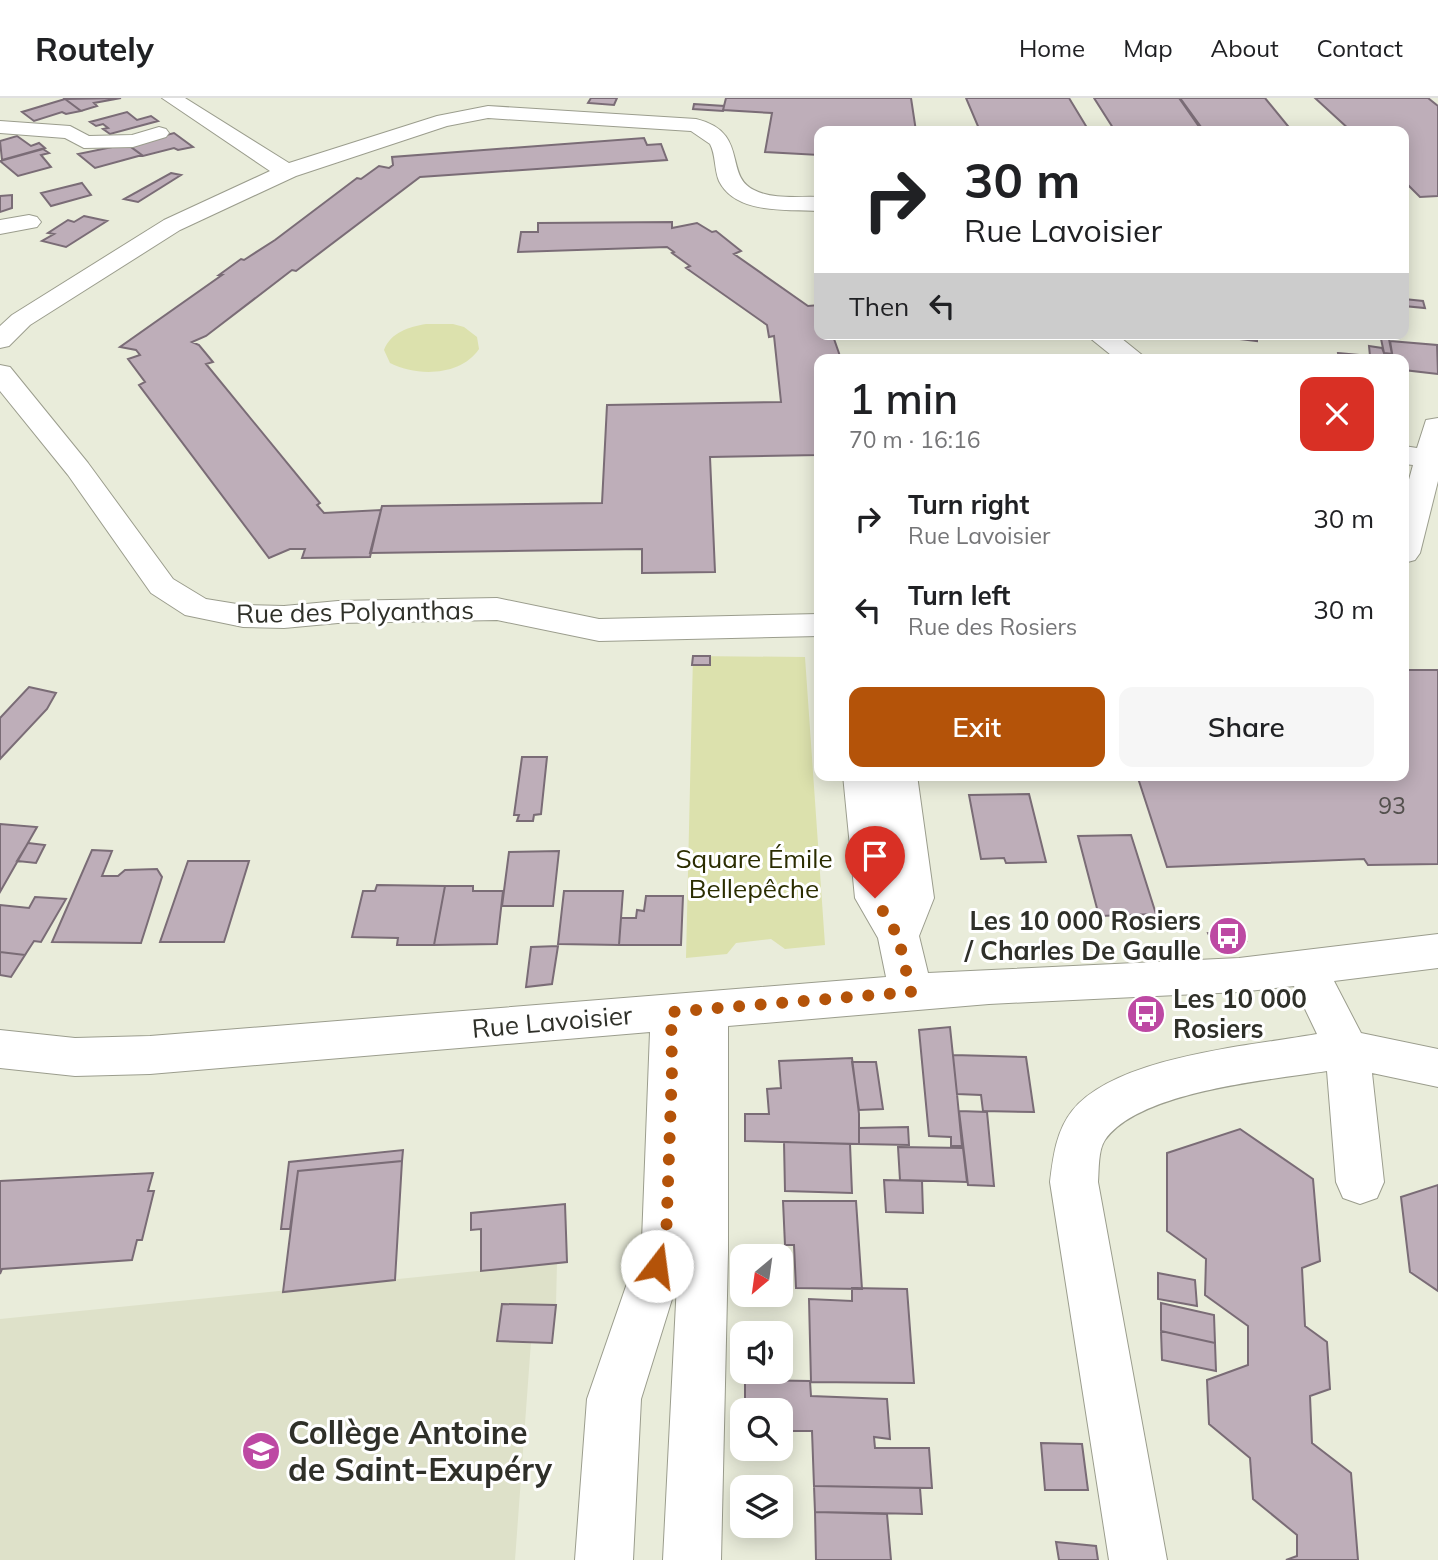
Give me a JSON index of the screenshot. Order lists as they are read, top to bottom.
{
  "streets": {
    "street": ["Rue des Polyanthas", "Rue Lavoisier"]
  },
  "parks": ["Square Émile Bellepêche"],
  "places": {
    "bus stop": ["Les 10 000 Rosiers / Charles De Gaulle", "Les 10 000 Rosiers"],
    "school or university": ["Collège Antoine de Saint-Exupéry"]
  },
  "house_numbers": ["93"],
  "north": "bottom left",
  "page": {
    "header": "Routely",
    "nav": [
      "Home",
      "Map",
      "About",
      "Contact"
    ],
    "turn": ["30 m", "Rue Lavoisier"],
    "then": "Then",
    "heading": ["1 min", "70 m · 16:16"],
    "list": [
      {
        "name": "Turn right",
        "note": "Rue Lavoisier",
        "value": "30 m"
      },
      {
        "name": "Turn left",
        "note": "Rue des Rosiers",
        "value": "30 m"
      }
    ],
    "buttons": ["Exit", "Share"]
  }
}
